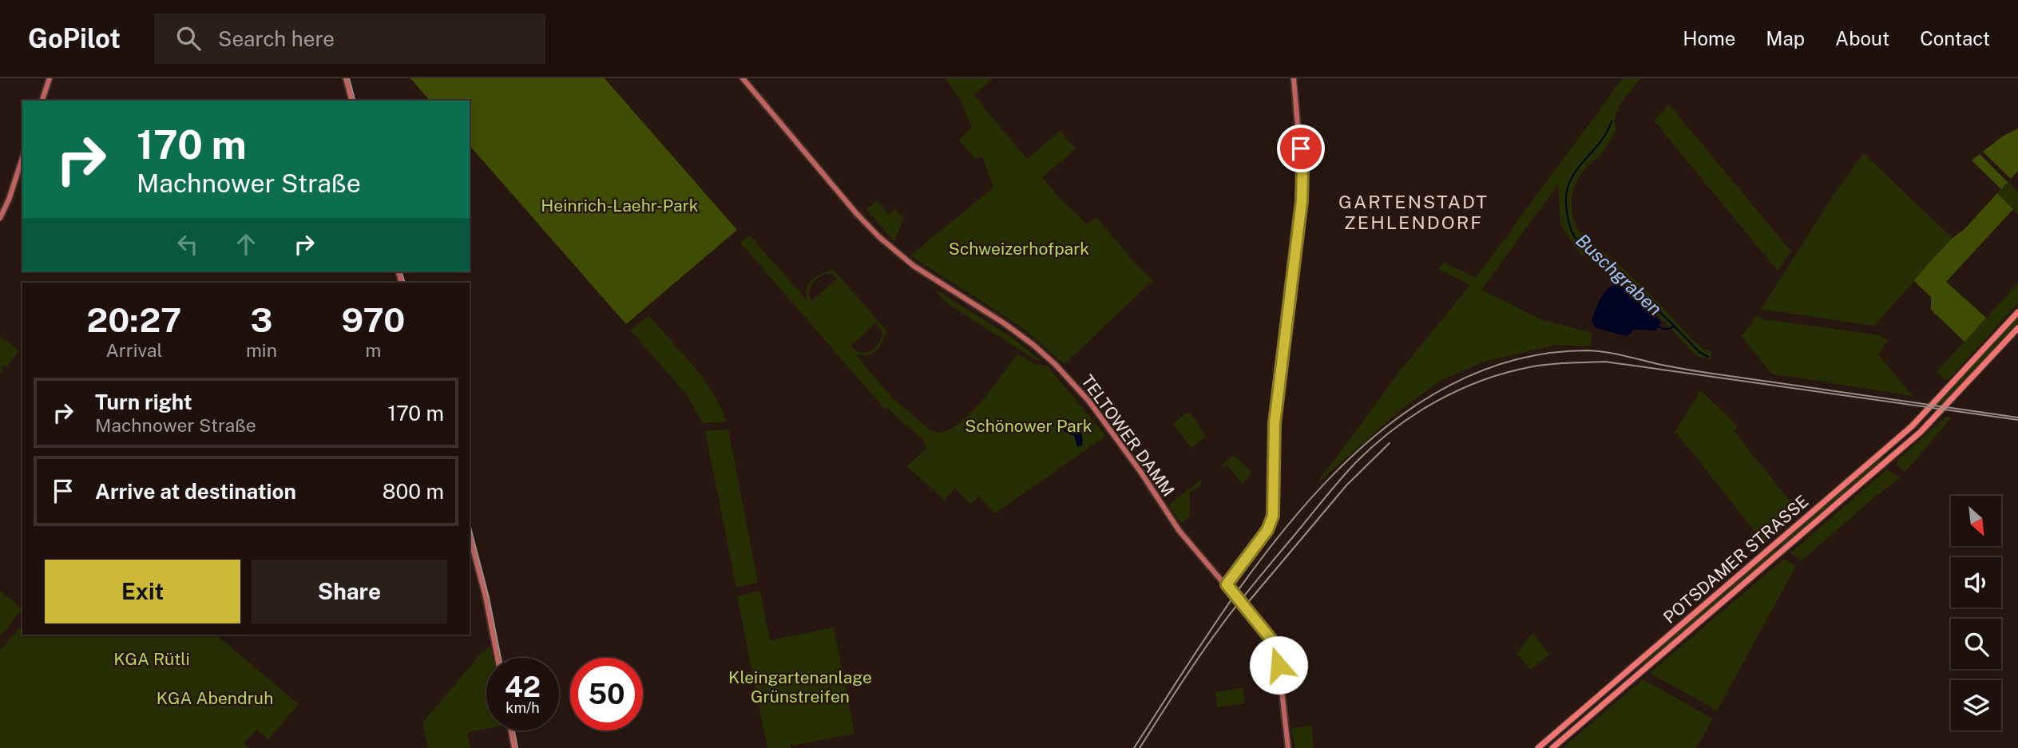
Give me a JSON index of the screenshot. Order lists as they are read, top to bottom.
{
  "streets": {
    "main road": ["TELTOWER DAMM", "POTSDAMER STRASSE"]
  },
  "districts": ["GARTENSTADT ZEHLENDORF"],
  "water": ["Buschgraben"],
  "parks": [
    "Heinrich-Laehr-Park",
    "Schweizerhofpark",
    "Schönower Park",
    "KGA Rütli",
    "Kleingartenanlage Grünstreifen",
    "KGA Abendruh"
  ],
  "north": "bottom right",
  "page": {
    "header": "GoPilot",
    "search": "Search here",
    "nav": [
      "Home",
      "Map",
      "About",
      "Contact"
    ],
    "turn": ["170 m", "Machnower Straße"],
    "eta": [
      "20:27",
      "Arrival",
      "3",
      "min",
      "970",
      "m"
    ],
    "list": [
      {
        "name": "Turn right",
        "note": "Machnower Straße",
        "value": "170 m"
      },
      {
        "name": "Arrive at destination",
        "value": "800 m"
      }
    ],
    "buttons": ["Exit", "Share"],
    "speed": "42 km/h",
    "limit": "50"
  }
}
